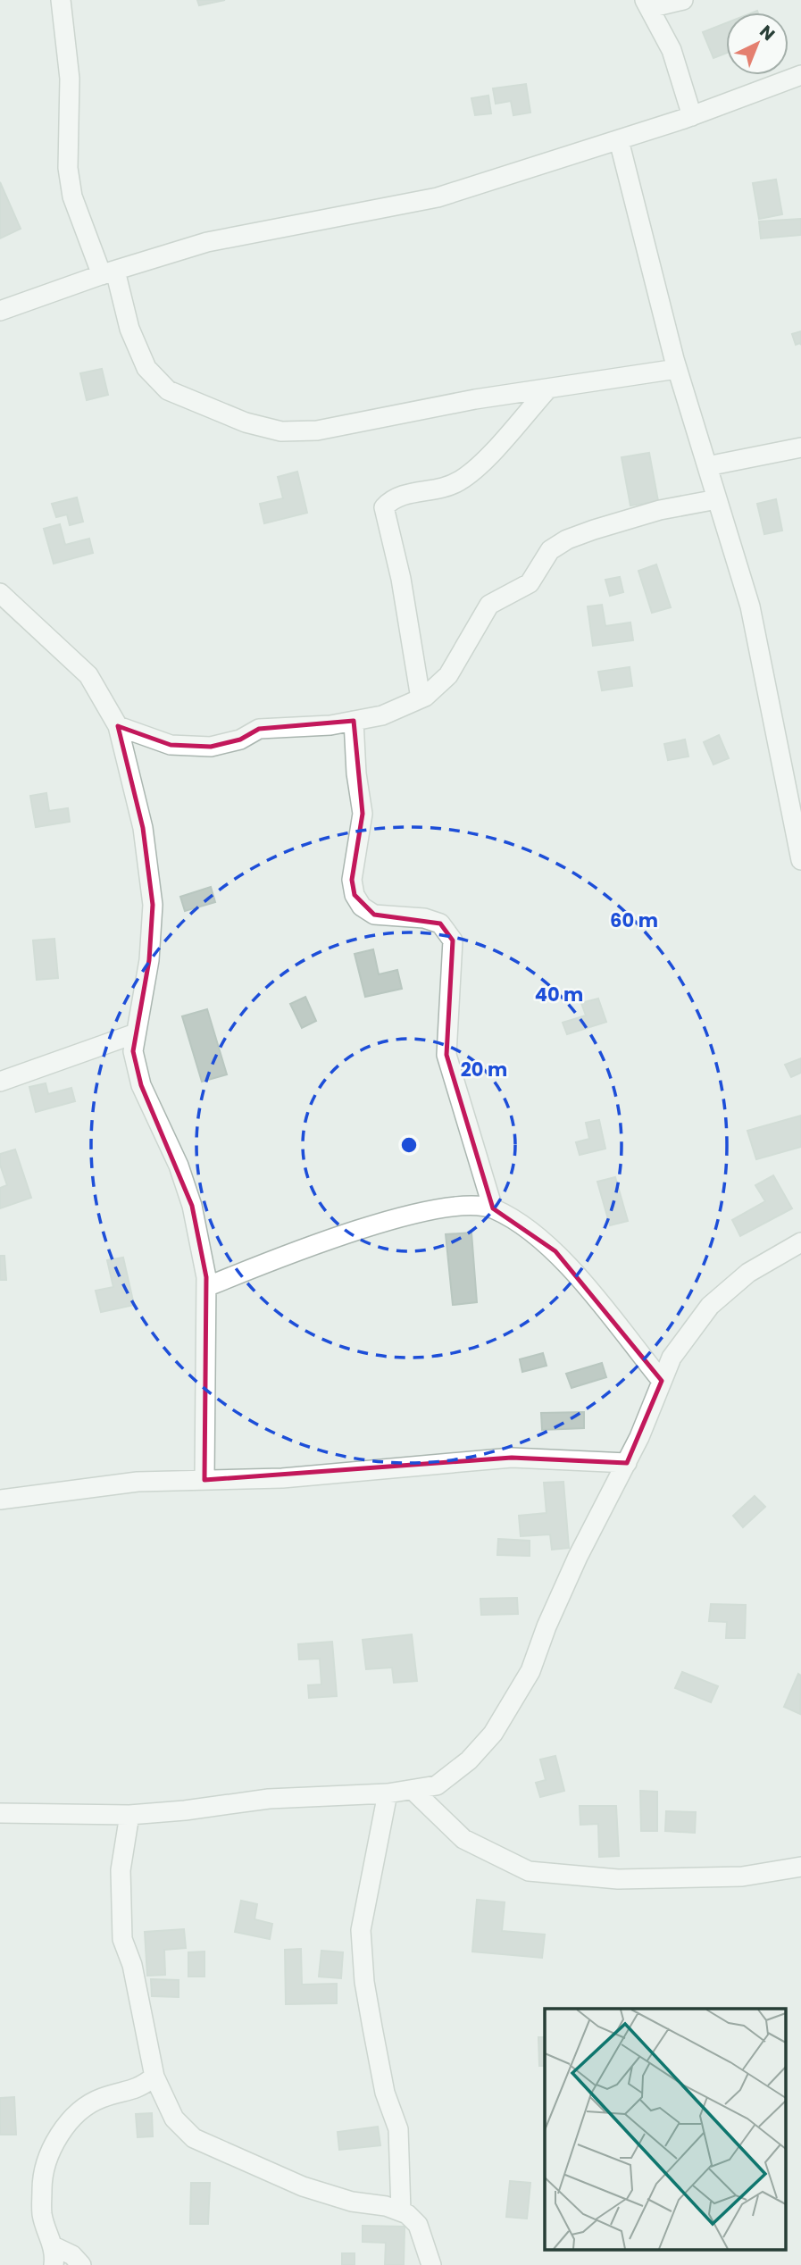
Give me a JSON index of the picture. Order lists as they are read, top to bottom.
{
  "north": "top right",
  "rings": ["60 m", "40 m", "20 m"]
}
